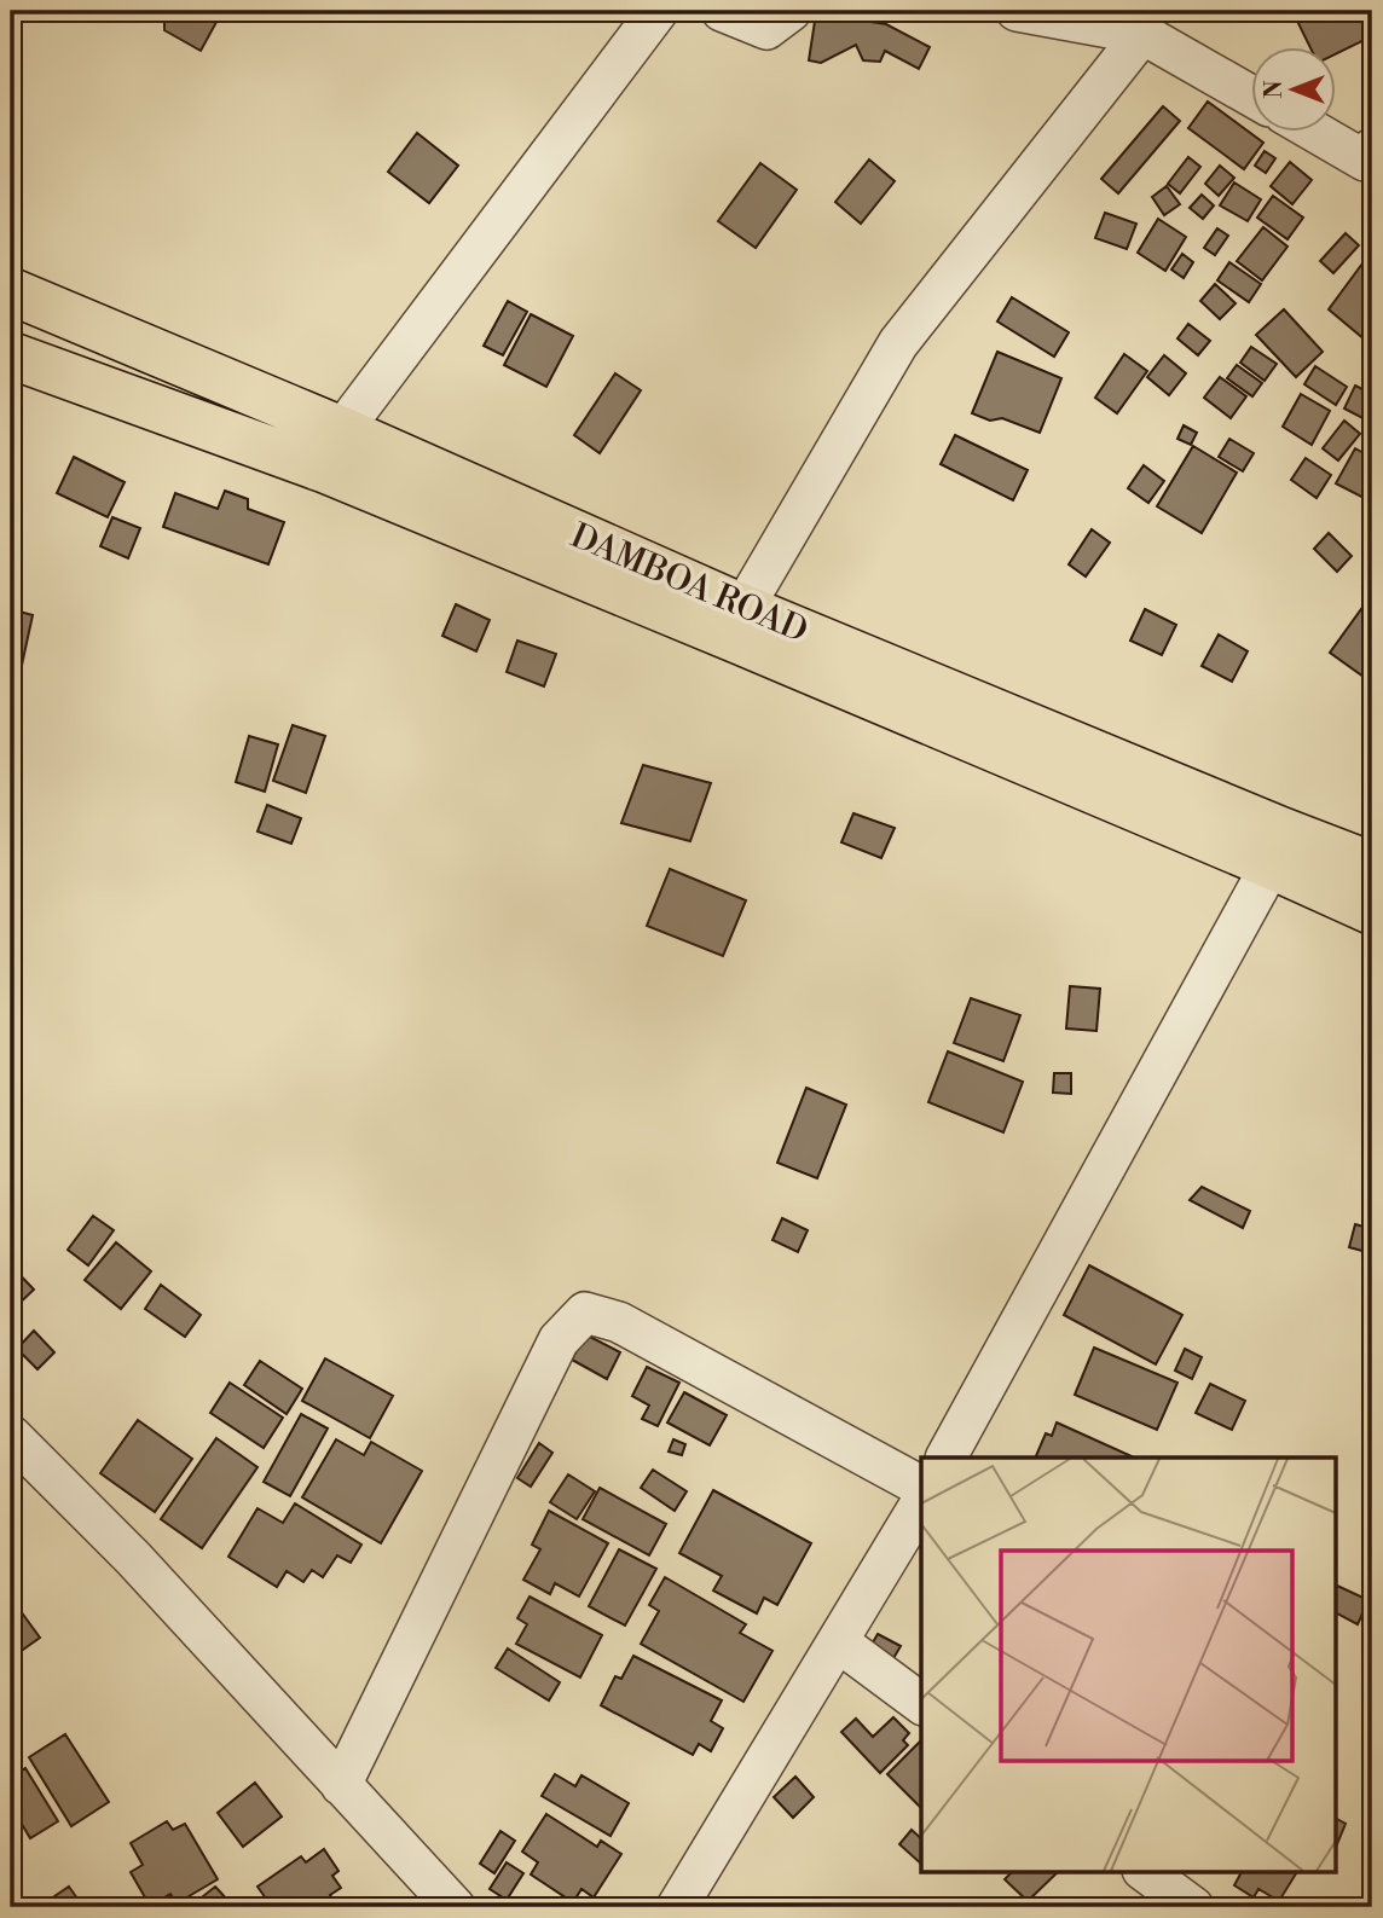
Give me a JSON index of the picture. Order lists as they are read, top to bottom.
{
  "streets": {
    "main road": ["DAMBOA ROAD"]
  },
  "north": "left"
}
